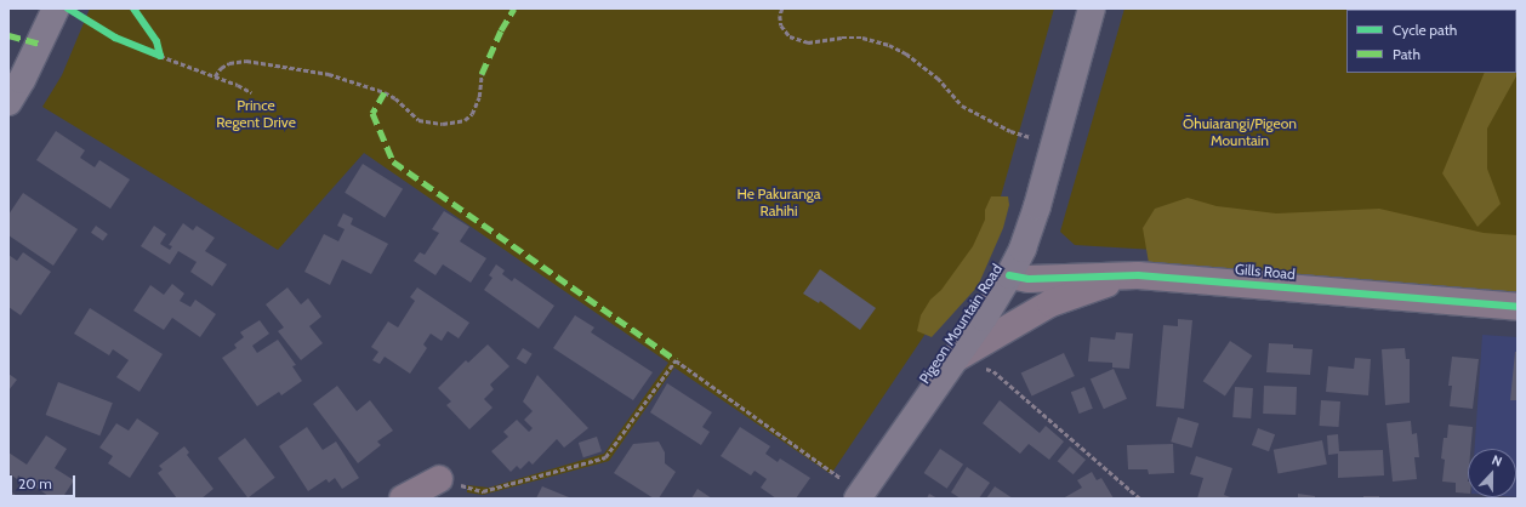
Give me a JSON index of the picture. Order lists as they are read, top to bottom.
{
  "streets": {
    "main road": ["Pigeon Mountain Road"],
    "street": ["Gills Road"]
  },
  "crossings": [
    ["Gills Road", "Pigeon Mountain Road"]
  ],
  "parks": ["Prince Regent Drive", "Ōhuiarangi/Pigeon Mountain", "He Pakuranga Rahihi"],
  "legend": ["Cycle path", "Path"],
  "scale_bar": "20 m",
  "north": "top"
}
